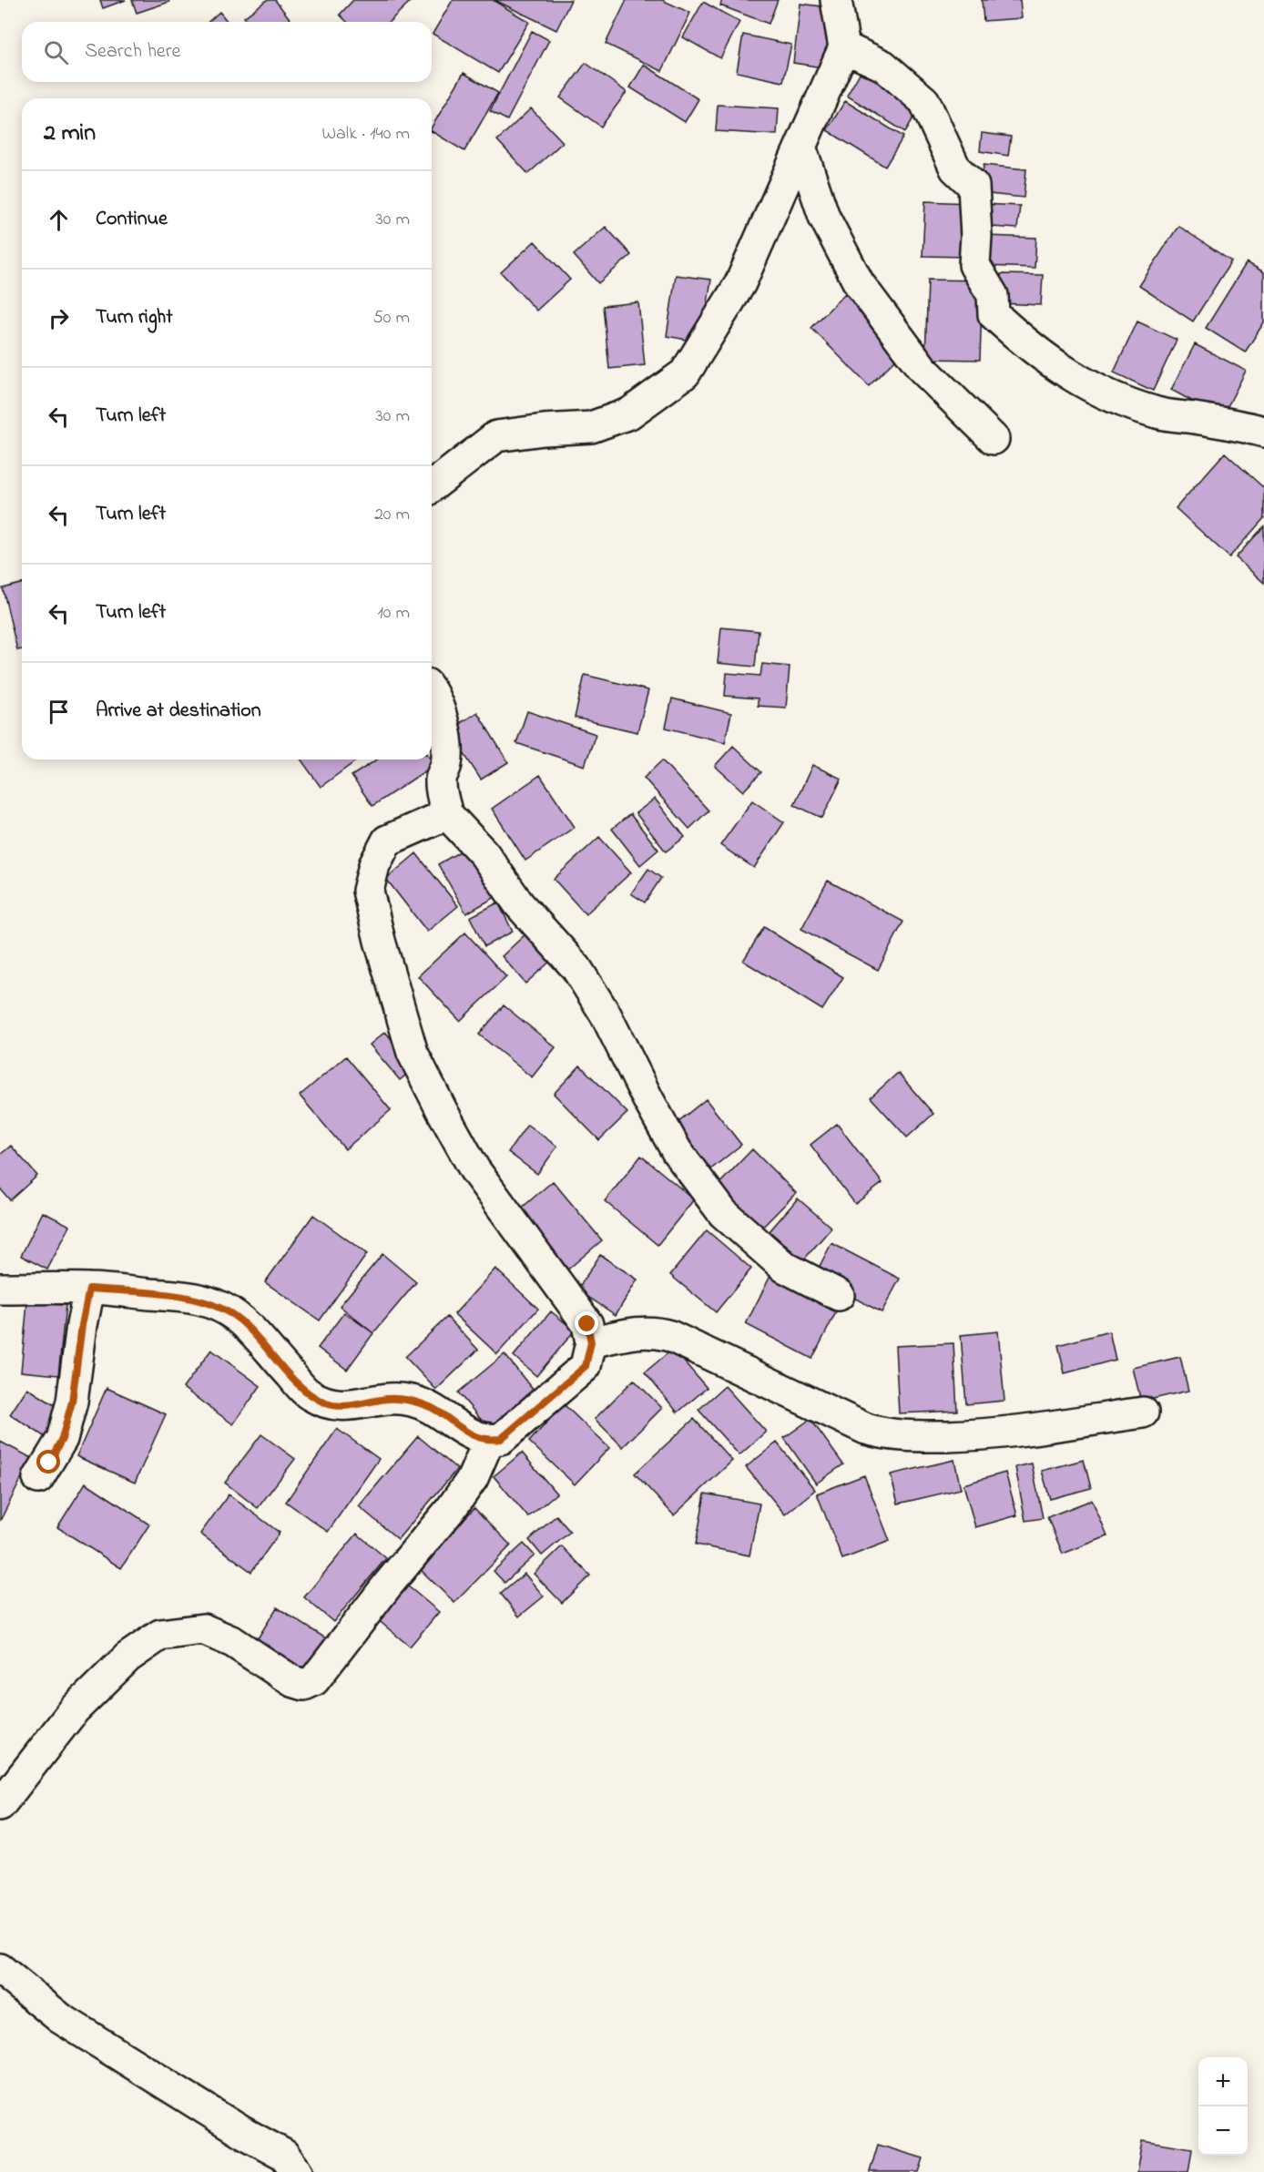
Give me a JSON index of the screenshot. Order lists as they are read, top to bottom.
{
  "page": {
    "search": "Search here",
    "heading": ["2 min", "Walk · 140 m"],
    "list": [
      ["Continue", "30 m"],
      ["Turn right", "50 m"],
      ["Turn left", "30 m"],
      ["Turn left", "20 m"],
      ["Turn left", "10 m"],
      "Arrive at destination"
    ],
    "map_buttons": ["+", "−"]
  }
}
